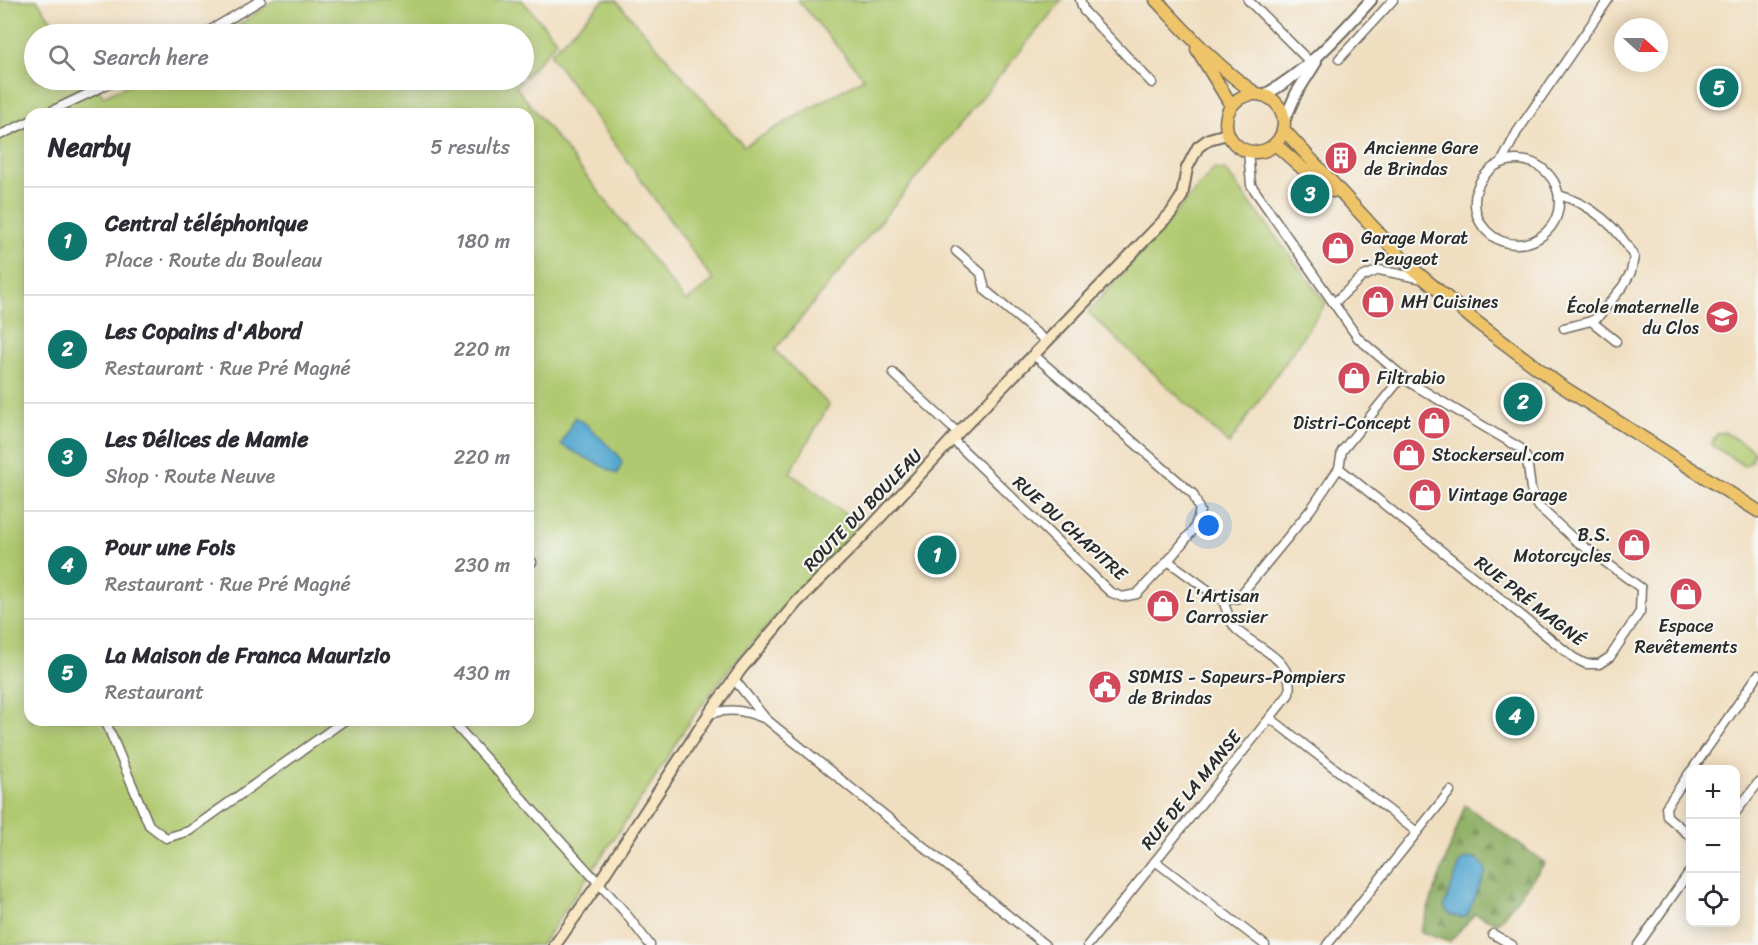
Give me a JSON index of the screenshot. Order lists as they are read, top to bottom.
{
  "streets": {
    "main road": ["ROUTE DU BOULEAU"],
    "street": ["RUE DU CHAPITRE", "RUE PRÉ MAGNÉ", "RUE DE LA MANSE"]
  },
  "crossings": [
    ["ROUTE DU BOULEAU", "RUE DU CHAPITRE"],
    ["ROUTE DU BOULEAU", "RUE PRÉ MAGNÉ"]
  ],
  "places": {
    "building": ["Ancienne Gare de Brindas"],
    "shop": [
      "Garage Morat - Peugeot",
      "MH Cuisines",
      "Filtrabio",
      "Distri-Concept",
      "Stockerseul.com",
      "Vintage Garage",
      "B.S. Motorcycles",
      "Espace Revêtements",
      "L'Artisan Carrossier"
    ],
    "school or university": ["École maternelle du Clos"],
    "public building": ["SDMIS - Sapeurs-Pompiers de Brindas"]
  },
  "north": "right",
  "page": {
    "search": "Search here",
    "pins": [
      "5",
      "3",
      "2",
      "1",
      "4"
    ],
    "heading": ["Nearby", "5 results"],
    "list": [
      {
        "mark": "1",
        "name": "Central téléphonique",
        "note": "Place · Route du Bouleau",
        "value": "180 m"
      },
      {
        "mark": "2",
        "name": "Les Copains d'Abord",
        "note": "Restaurant · Rue Pré Magné",
        "value": "220 m"
      },
      {
        "mark": "3",
        "name": "Les Délices de Mamie",
        "note": "Shop · Route Neuve",
        "value": "220 m"
      },
      {
        "mark": "4",
        "name": "Pour une Fois",
        "note": "Restaurant · Rue Pré Magné",
        "value": "230 m"
      },
      {
        "mark": "5",
        "name": "La Maison de Franca Maurizio",
        "note": "Restaurant",
        "value": "430 m"
      }
    ],
    "map_buttons": ["+", "−"]
  }
}
